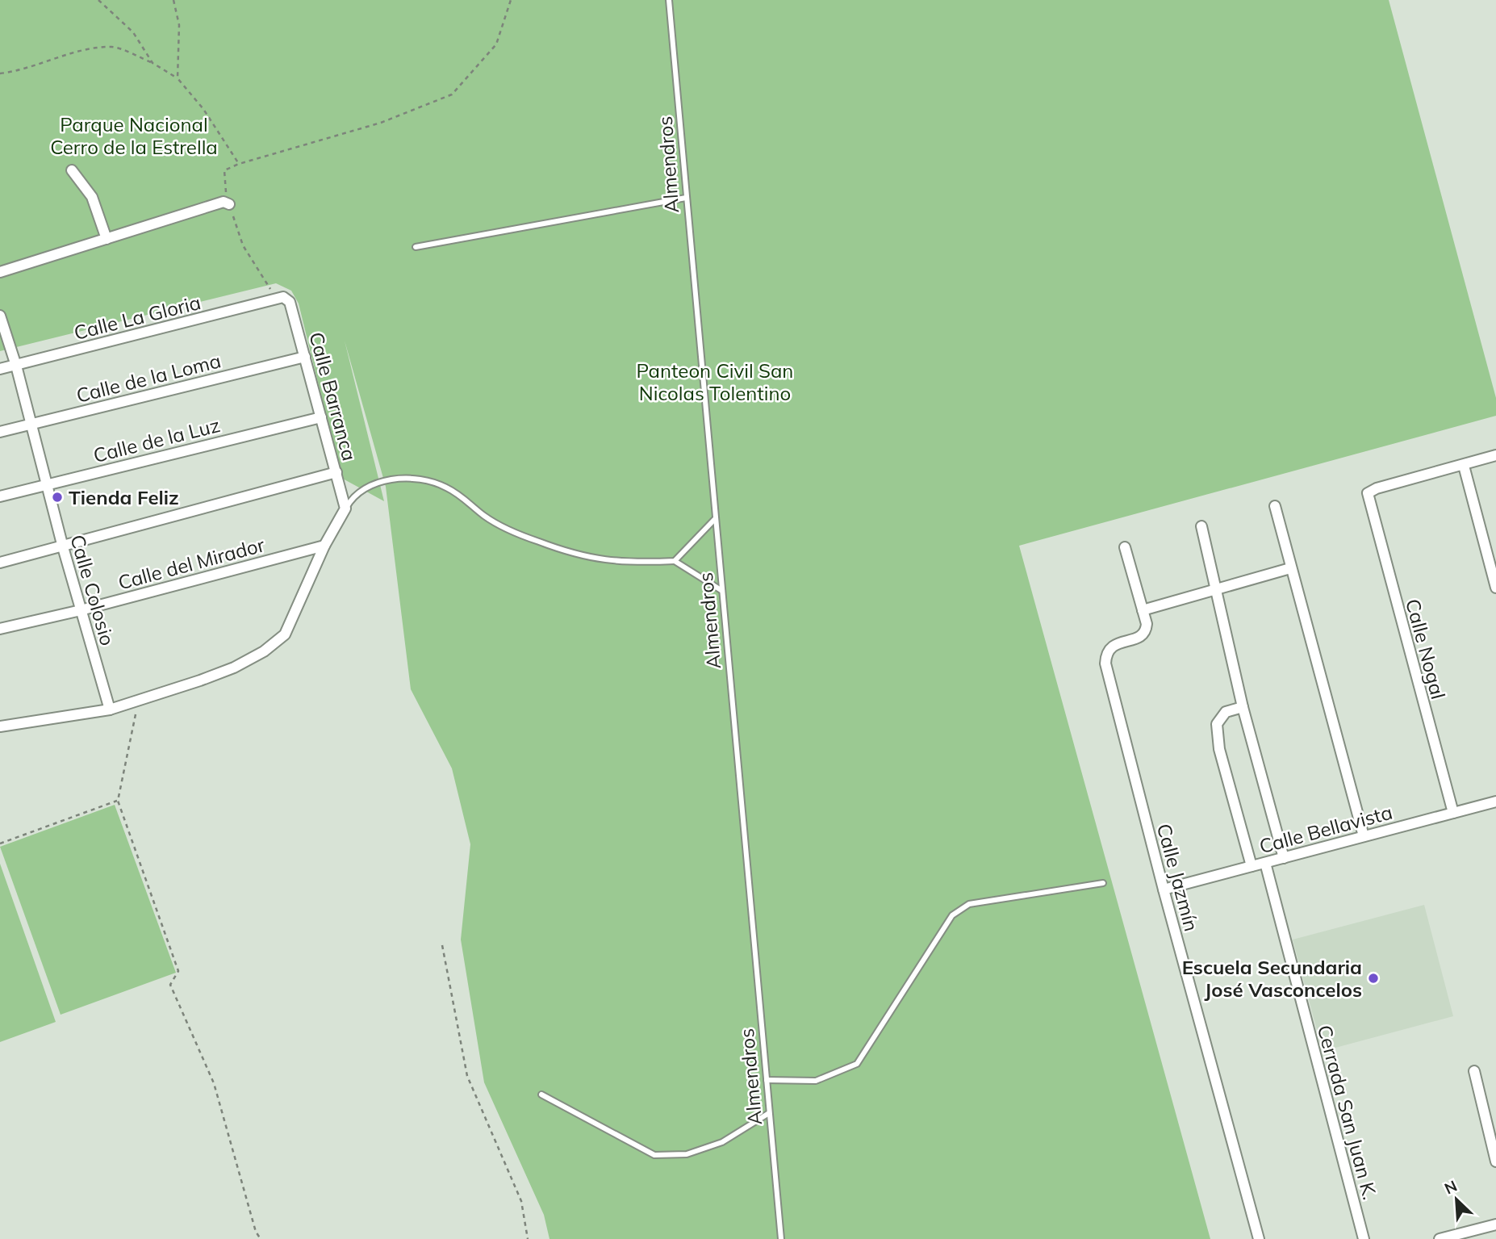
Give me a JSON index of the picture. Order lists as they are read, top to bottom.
{
  "streets": {
    "street": [
      "Calle La Gloria",
      "Calle de la Loma",
      "Calle Barranca",
      "Calle de la Luz",
      "Calle del Mirador",
      "Calle Colosio",
      "Calle Nogal",
      "Calle Bellavista",
      "Calle Jazmín",
      "Cerrada San Juan K."
    ],
    "lane": ["Almendros"]
  },
  "crossings": [
    ["Calle La Gloria", "Calle Barranca"],
    ["Calle La Gloria", "Calle Colosio"],
    ["Calle de la Loma", "Calle Barranca"],
    ["Calle de la Loma", "Calle Colosio"],
    ["Calle Barranca", "Calle de la Luz"],
    ["Calle de la Luz", "Calle Colosio"],
    ["Calle del Mirador", "Calle Colosio"],
    ["Calle Nogal", "Calle Bellavista"],
    ["Calle Bellavista", "Calle Jazmín"],
    ["Calle Bellavista", "Cerrada San Juan K."]
  ],
  "parks": ["Parque Nacional Cerro de la Estrella", "Panteon Civil San Nicolas Tolentino"],
  "places": ["Tienda Feliz", "Escuela Secundaria José Vasconcelos"],
  "north": "top left"
}
